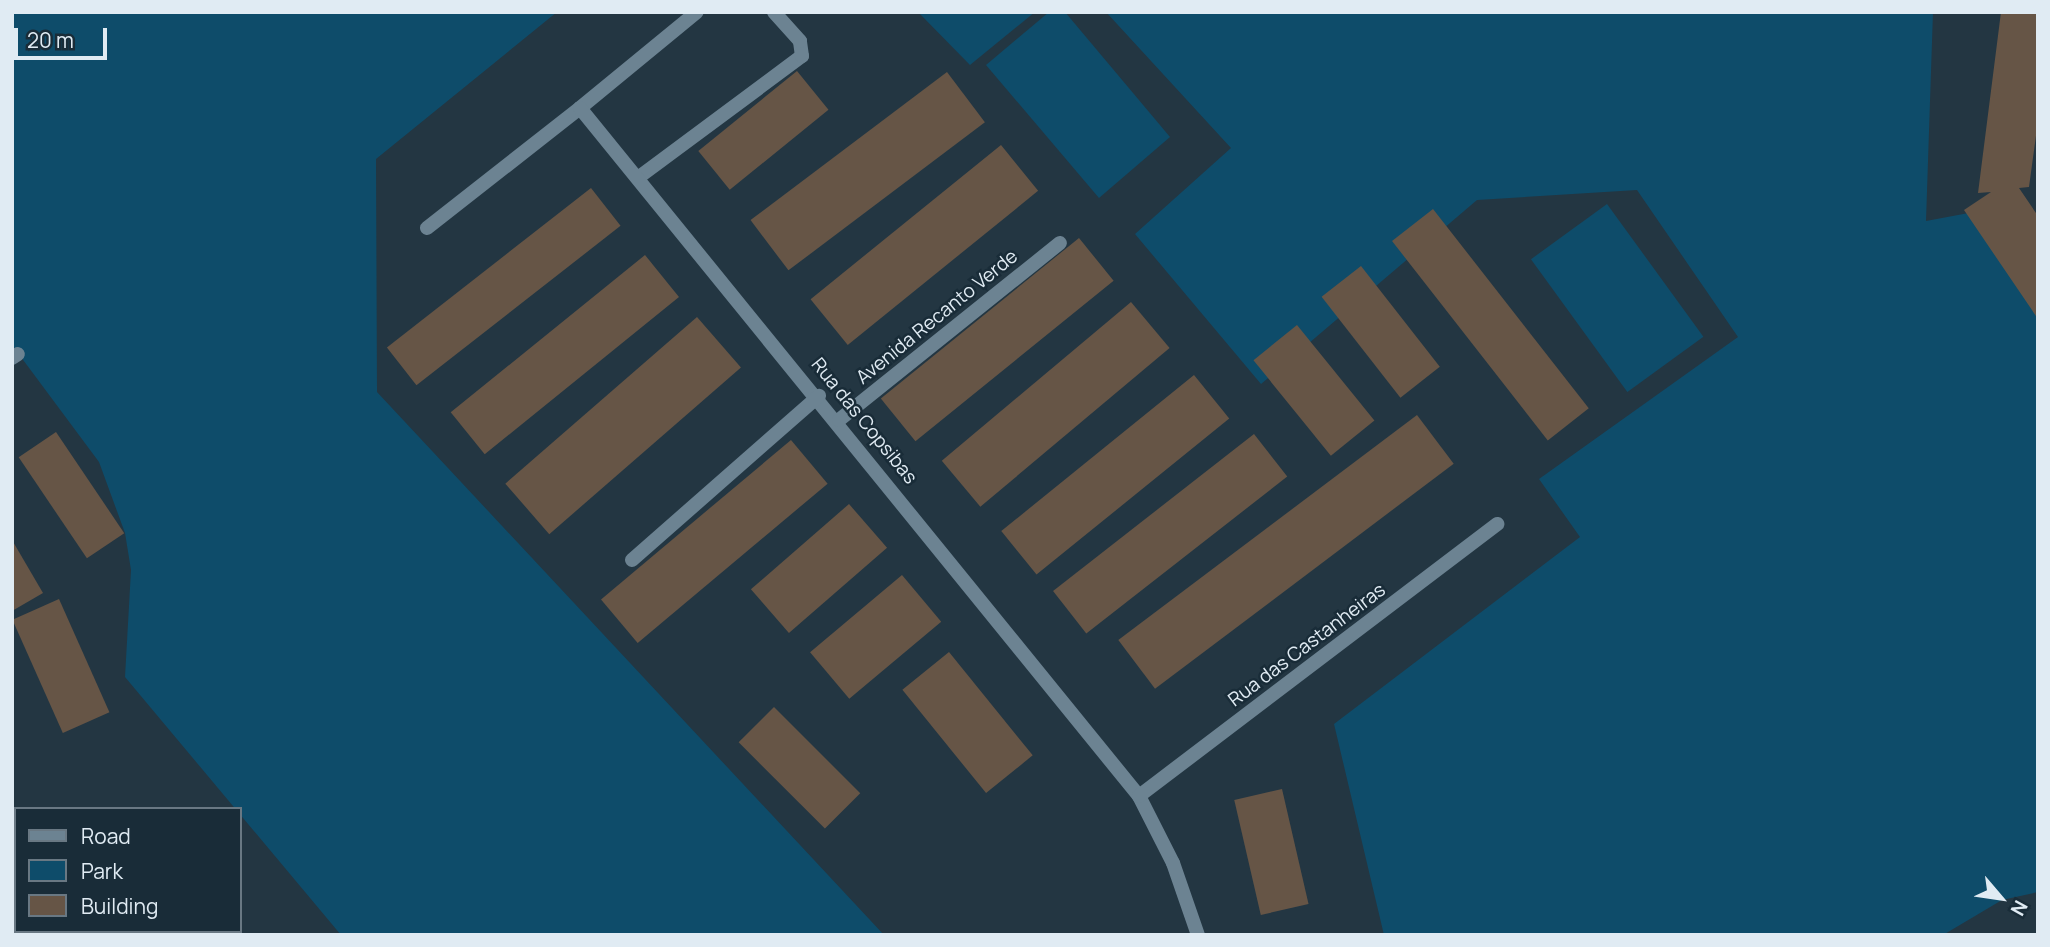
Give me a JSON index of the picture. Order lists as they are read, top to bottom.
{
  "streets": {
    "street": ["Avenida Recanto Verde", "Rua das Copsibas", "Rua das Castanheiras"]
  },
  "crossings": [
    ["Avenida Recanto Verde", "Rua das Copsibas"],
    ["Rua das Copsibas", "Rua das Castanheiras"]
  ],
  "legend": ["Road", "Park", "Building"],
  "scale_bar": "20 m",
  "north": "bottom right"
}
